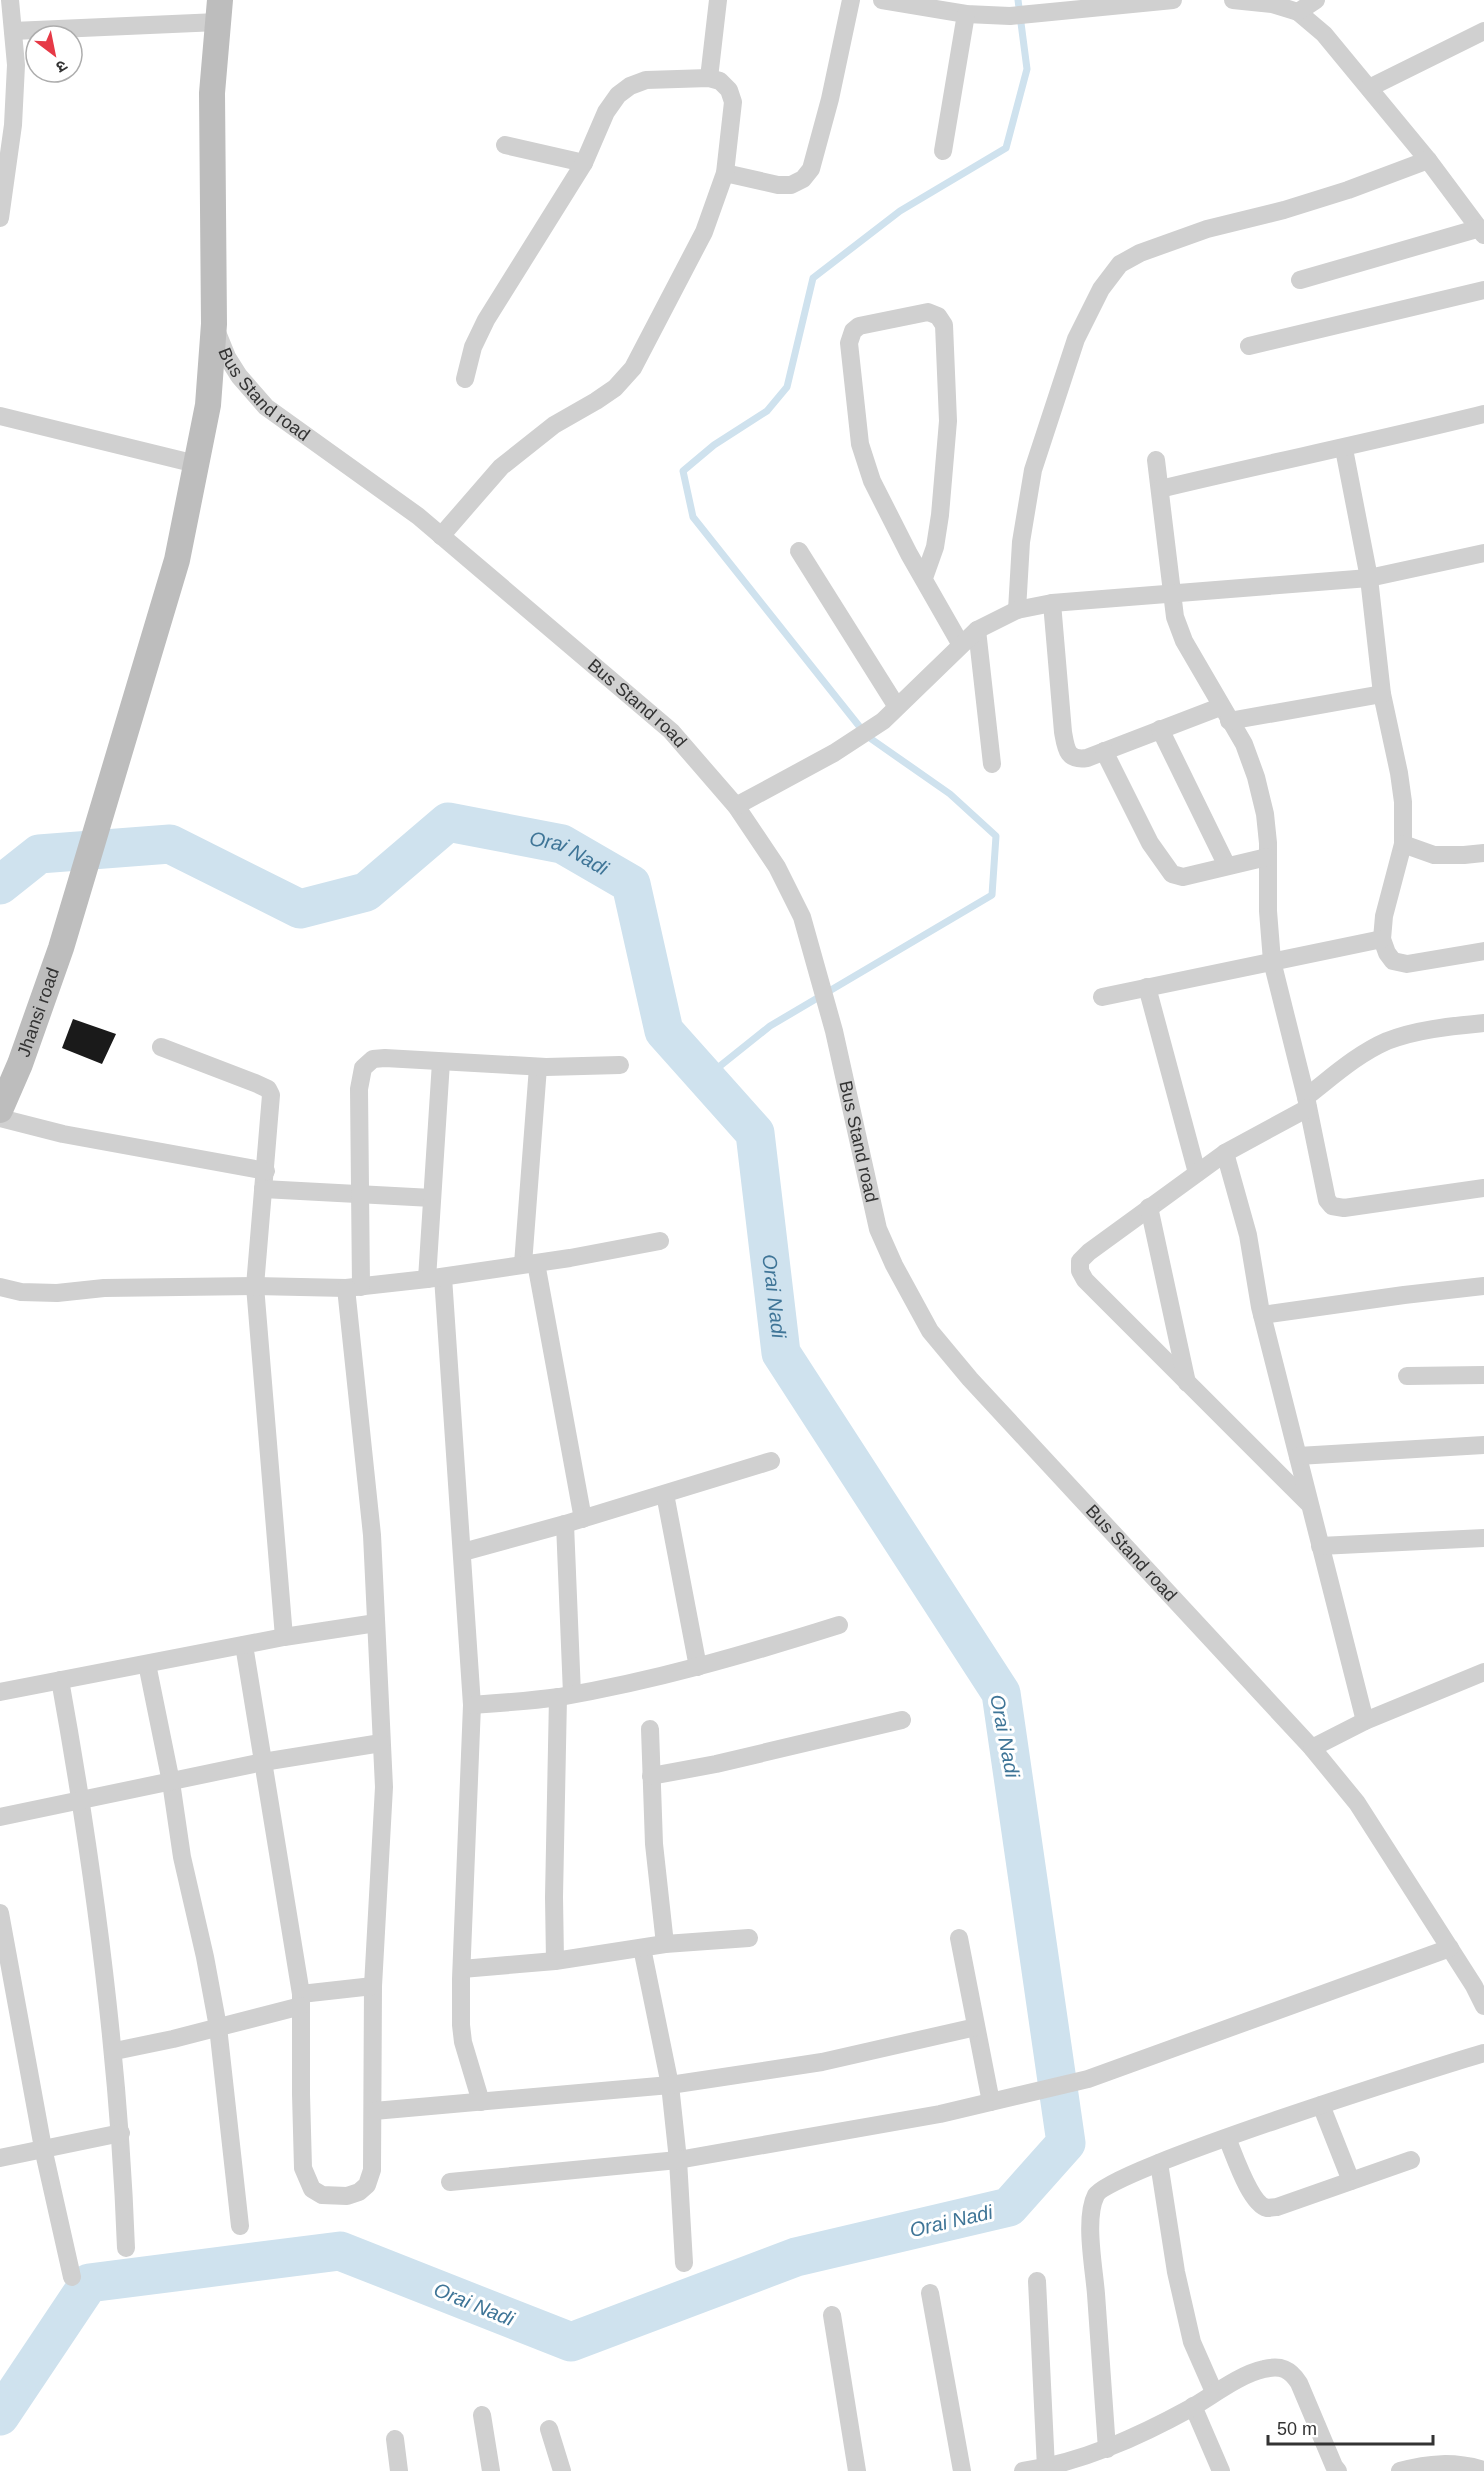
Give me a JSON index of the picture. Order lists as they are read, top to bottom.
{
  "streets": {
    "street": ["Bus Stand road", "Jhansi road"]
  },
  "crossings": [
    ["Bus Stand road", "Jhansi road"]
  ],
  "water": ["Orai Nadi"],
  "scale_bar": "50 m",
  "north": "bottom right"
}
